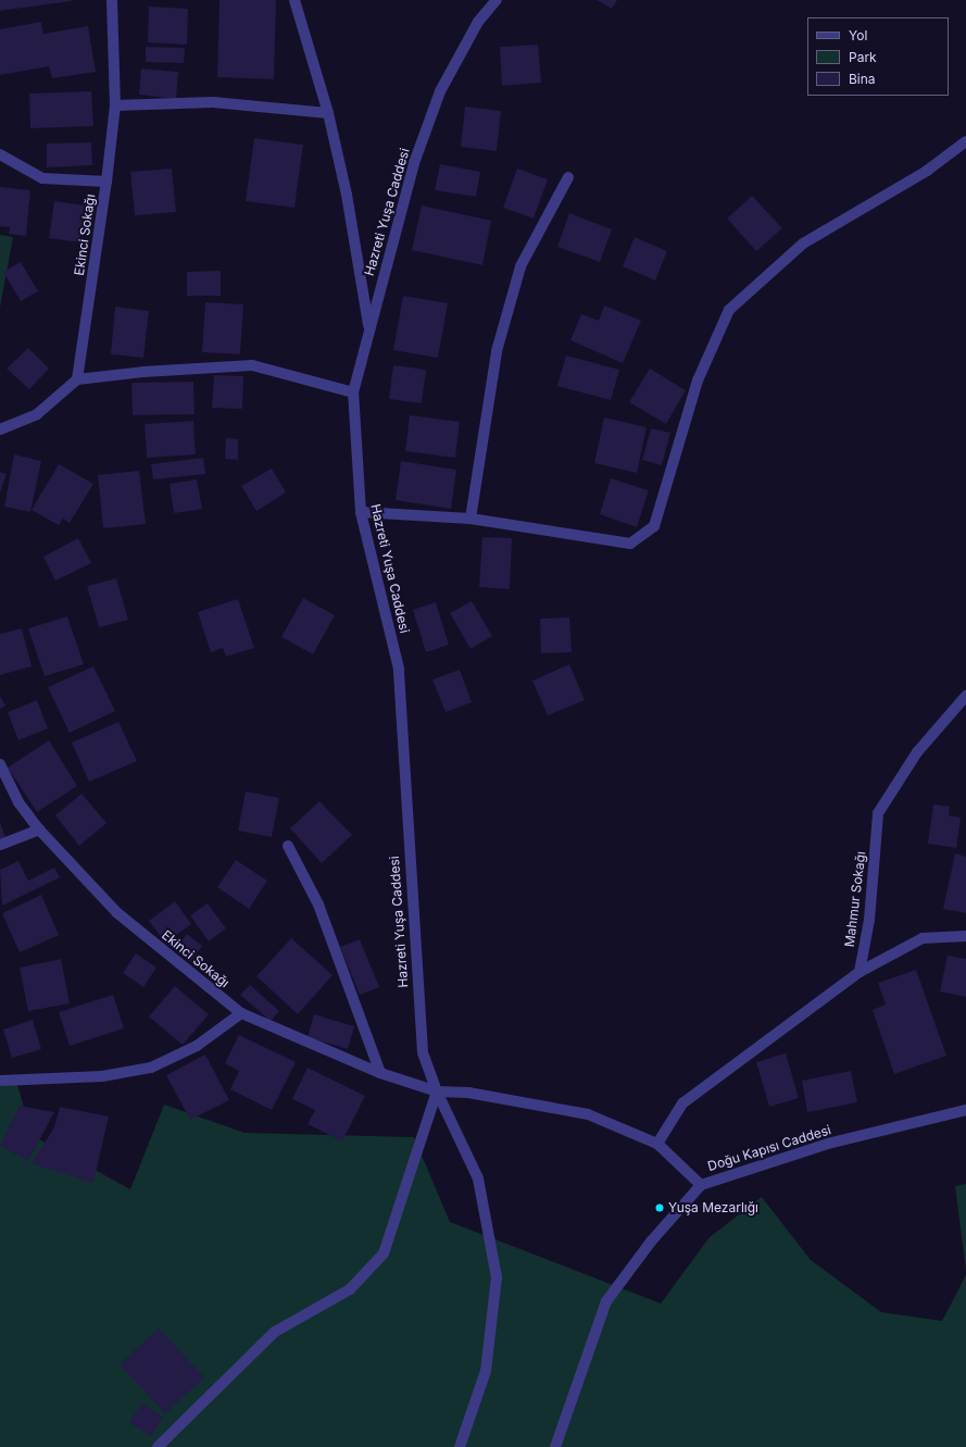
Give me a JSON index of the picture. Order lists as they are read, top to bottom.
{
  "streets": {
    "street": [
      "Hazreti Yuşa Caddesi",
      "Ekinci Sokağı",
      "Mahmur Sokağı",
      "Doğu Kapısı Caddesi"
    ]
  },
  "crossings": [
    ["Hazreti Yuşa Caddesi", "Ekinci Sokağı"]
  ],
  "places": ["Yuşa Mezarlığı"],
  "legend": ["Yol", "Park", "Bina"]
}
